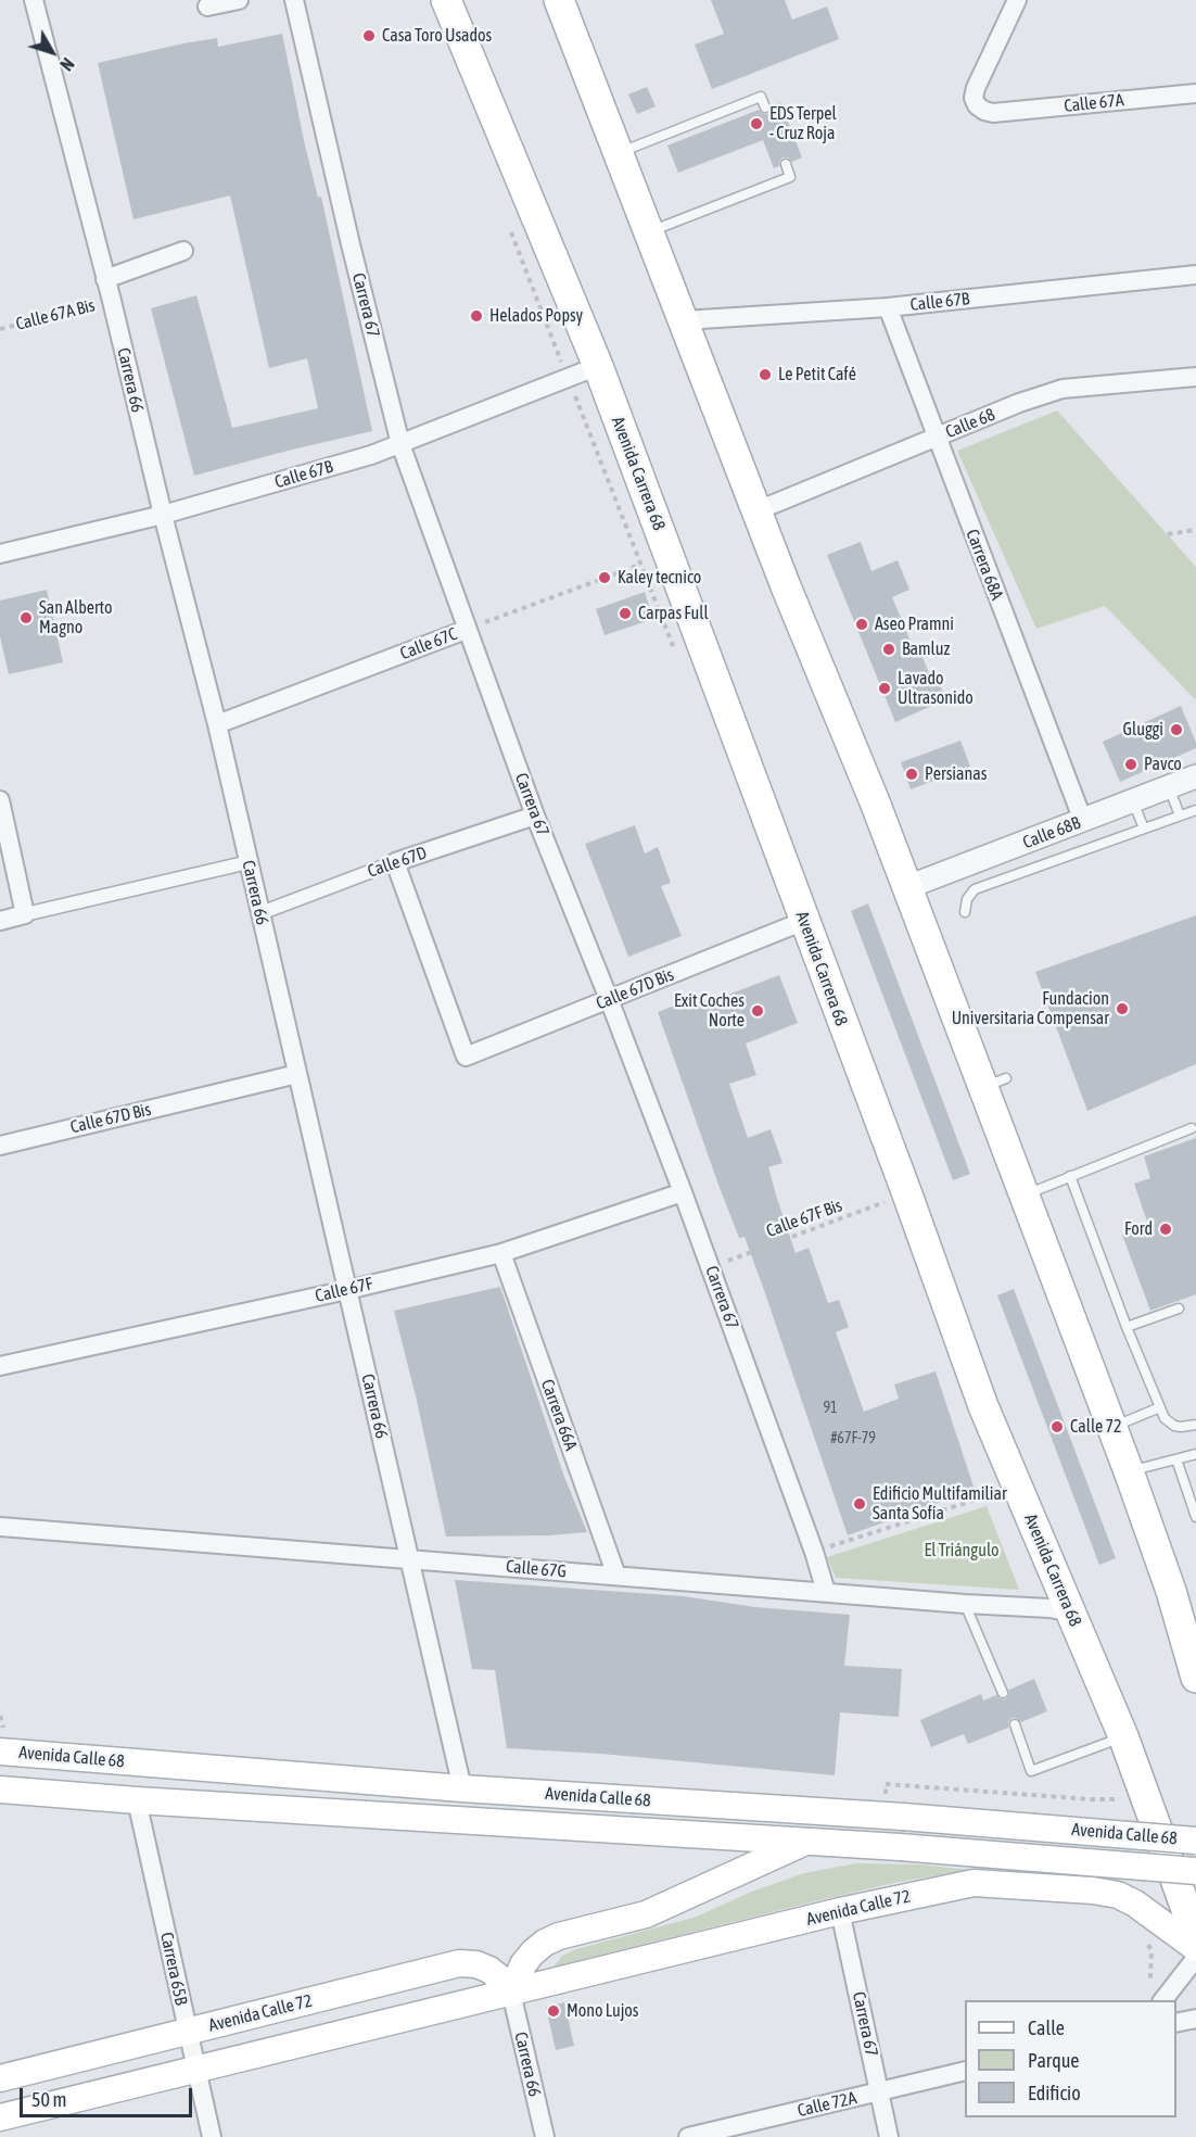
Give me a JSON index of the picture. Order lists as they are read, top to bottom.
{
  "streets": {
    "main road": ["Avenida Carrera 68", "Avenida Calle 68", "Avenida Calle 72"],
    "street": [
      "Calle 67A",
      "Calle 67B",
      "Carrera 67",
      "Calle 67A Bis",
      "Carrera 66",
      "Calle 68",
      "Carrera 68A",
      "Calle 67C",
      "Calle 68B",
      "Calle 67D",
      "Calle 67D Bis",
      "Calle 67F",
      "Carrera 66A",
      "Calle 67G",
      "Carrera 65B",
      "Calle 72A"
    ],
    "path": ["Calle 67F Bis"]
  },
  "crossings": [
    ["Calle 67B", "Carrera 67"],
    ["Calle 67B", "Carrera 66"],
    ["Calle 67B", "Avenida Carrera 68"],
    ["Calle 67B", "Carrera 68A"],
    ["Carrera 67", "Calle 67C"],
    ["Carrera 67", "Calle 67D"],
    ["Carrera 67", "Calle 67D Bis"],
    ["Carrera 67", "Calle 67F Bis"],
    ["Carrera 67", "Calle 67F"],
    ["Carrera 67", "Calle 67G"],
    ["Carrera 67", "Avenida Calle 72"],
    ["Carrera 67", "Calle 72A"],
    ["Calle 67A Bis", "Carrera 66"],
    ["Carrera 66", "Calle 67C"],
    ["Carrera 66", "Calle 67D"],
    ["Carrera 66", "Calle 67D Bis"],
    ["Carrera 66", "Calle 67F"],
    ["Carrera 66", "Calle 67G"],
    ["Carrera 66", "Avenida Calle 68"],
    ["Carrera 66", "Avenida Calle 72"],
    ["Calle 68", "Carrera 68A"],
    ["Avenida Carrera 68", "Calle 67D Bis"],
    ["Avenida Carrera 68", "Calle 67F Bis"],
    ["Avenida Carrera 68", "Calle 67G"],
    ["Carrera 68A", "Calle 68B"],
    ["Calle 67D", "Calle 67D Bis"],
    ["Calle 67F", "Carrera 66A"],
    ["Carrera 66A", "Calle 67G"],
    ["Avenida Calle 68", "Carrera 65B"],
    ["Avenida Calle 72", "Carrera 65B"]
  ],
  "parks": ["El Triángulo"],
  "places": [
    "Casa Toro Usados",
    "EDS Terpel - Cruz Roja",
    "Helados Popsy",
    "Le Petit Café",
    "Kaley tecnico",
    "Carpas Full",
    "San Alberto Magno",
    "Aseo Pramni",
    "Bamluz",
    "Lavado Ultrasonido",
    "Gluggi",
    "Pavco",
    "Persianas",
    "Fundacion Universitaria Compensar",
    "Exit Coches Norte",
    "Ford",
    "Calle 72",
    "Edificio Multifamiliar Santa Sofía",
    "Mono Lujos"
  ],
  "house_numbers": ["91", "#67F-79"],
  "legend": ["Calle", "Parque", "Edificio"],
  "scale_bar": "50 m",
  "north": "bottom right"
}
